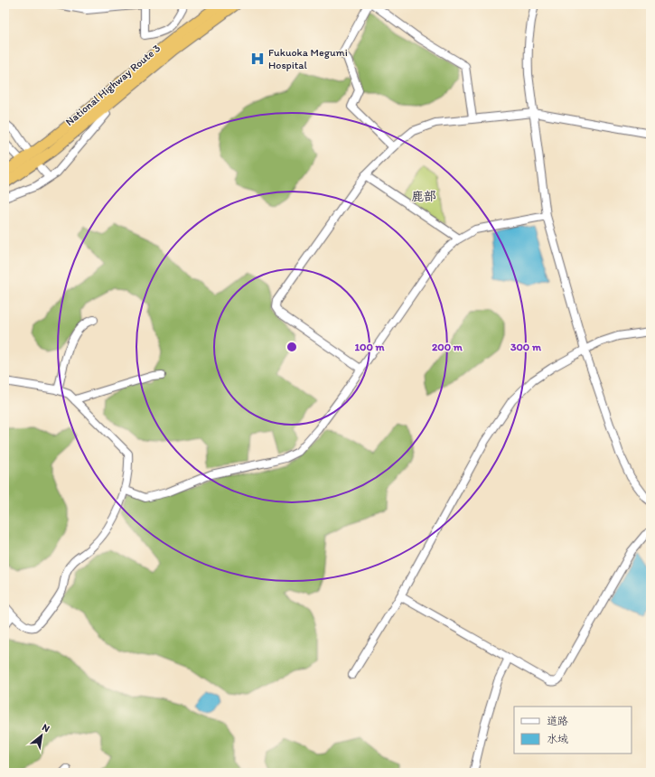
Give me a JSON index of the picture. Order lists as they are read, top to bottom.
{
  "streets": {
    "highway": ["National Highway Route 3"]
  },
  "districts": ["鹿部"],
  "places": {
    "hospital": ["Fukuoka Megumi Hospital"]
  },
  "legend": ["道路", "水域"],
  "north": "top right",
  "rings": ["100 m", "200 m", "300 m"]
}
